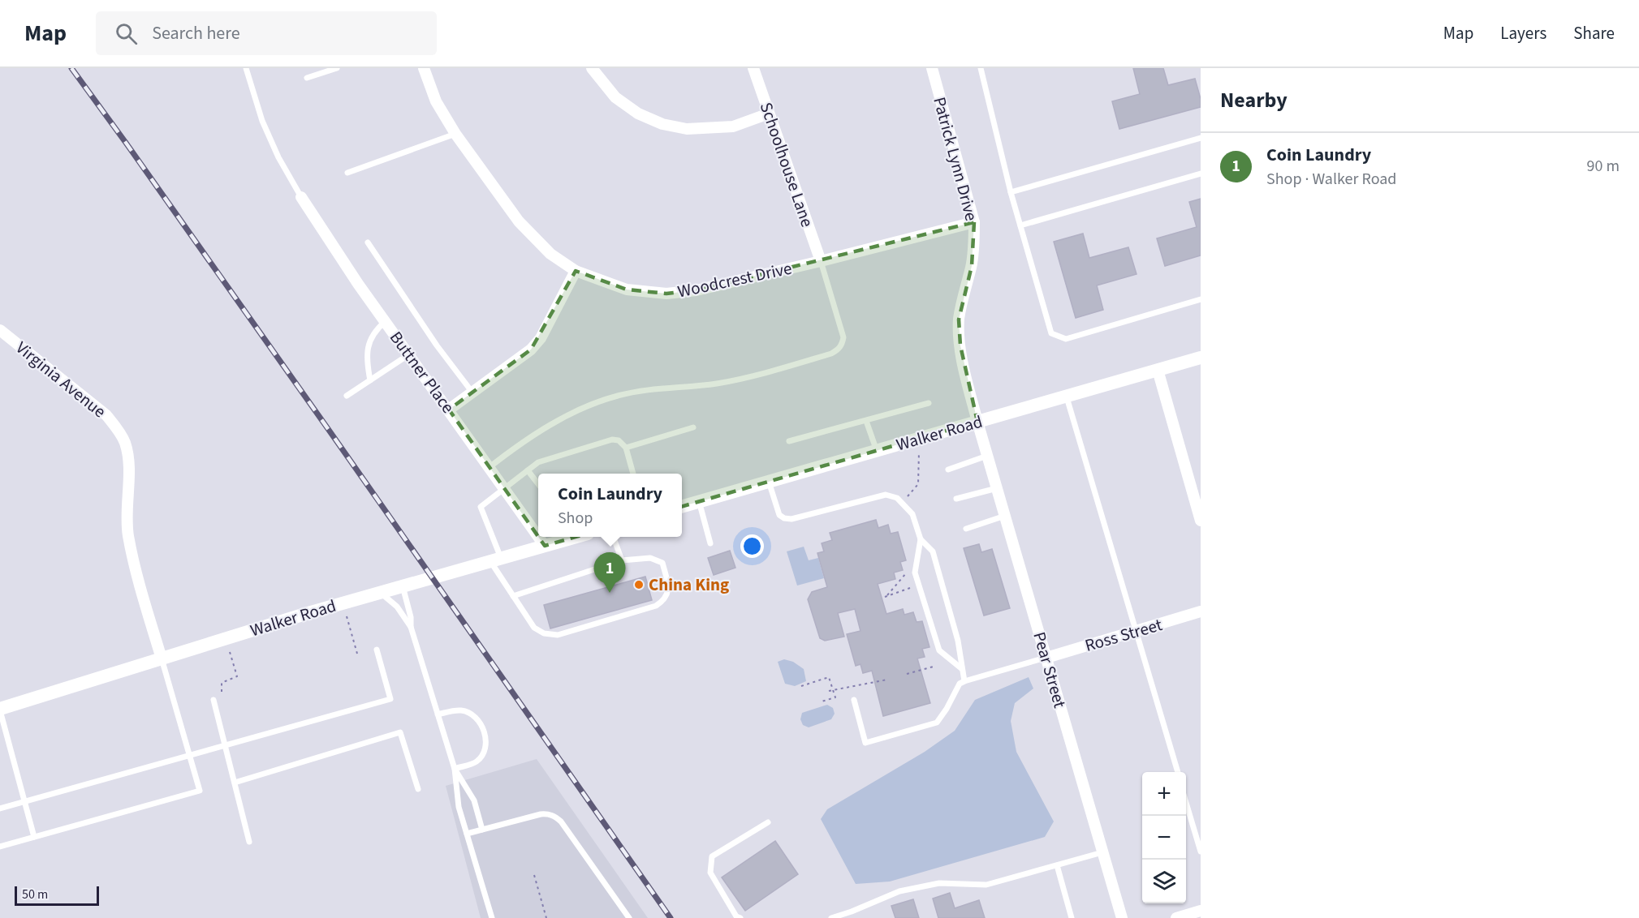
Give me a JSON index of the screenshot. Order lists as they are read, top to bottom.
{
  "streets": {
    "street": [
      "Patrick Lynn Drive",
      "Schoolhouse Lane",
      "Woodcrest Drive",
      "Buttner Place",
      "Virginia Avenue",
      "Walker Road",
      "Ross Street",
      "Pear Street"
    ]
  },
  "crossings": [
    ["Patrick Lynn Drive", "Woodcrest Drive"],
    ["Patrick Lynn Drive", "Walker Road"],
    ["Patrick Lynn Drive", "Pear Street"],
    ["Schoolhouse Lane", "Woodcrest Drive"],
    ["Buttner Place", "Walker Road"],
    ["Virginia Avenue", "Walker Road"],
    ["Walker Road", "Pear Street"],
    ["Ross Street", "Pear Street"]
  ],
  "places": ["China King"],
  "scale_bar": "50 m",
  "page": {
    "header": "Map",
    "search": "Search here",
    "nav": ["Map", "Layers", "Share"],
    "heading": "Nearby",
    "list": [
      {
        "mark": "1",
        "name": "Coin Laundry",
        "note": "Shop · Walker Road",
        "value": "90 m"
      }
    ],
    "popup": ["Coin Laundry", "Shop"],
    "pins": "1",
    "map_buttons": ["+", "−"],
    "scale": "50 m"
  }
}
